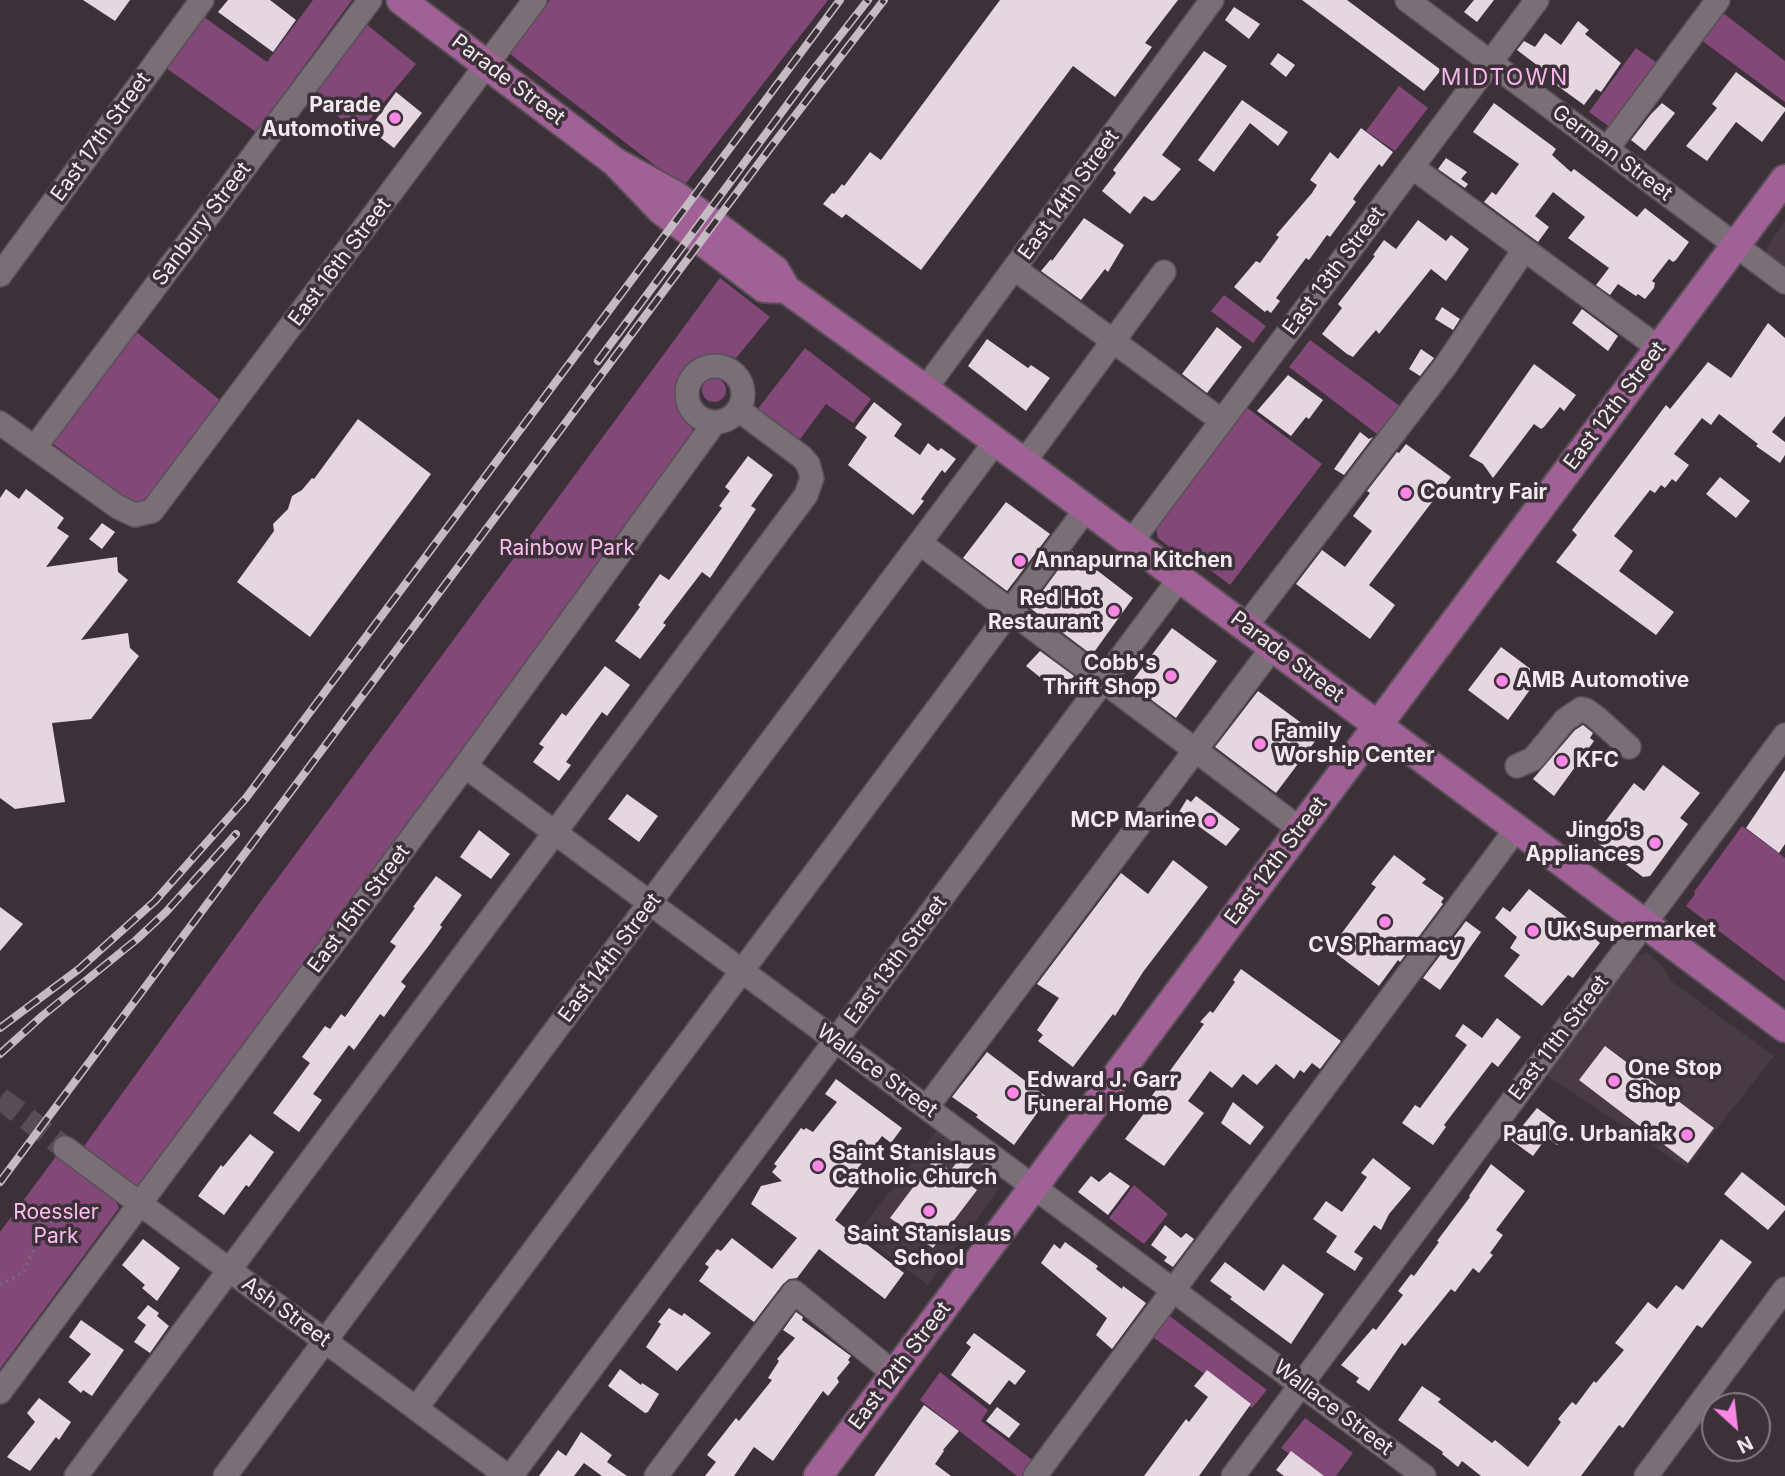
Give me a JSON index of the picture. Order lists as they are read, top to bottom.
{
  "streets": {
    "main road": ["Parade Street", "East 12th Street"],
    "street": [
      "East 17th Street",
      "German Street",
      "East 14th Street",
      "Sanbury Street",
      "East 16th Street",
      "East 13th Street",
      "East 15th Street",
      "East 11th Street",
      "Wallace Street",
      "Ash Street"
    ]
  },
  "crossings": [
    ["Parade Street", "East 14th Street"],
    ["Parade Street", "East 16th Street"],
    ["Parade Street", "East 13th Street"],
    ["Parade Street", "East 12th Street"],
    ["Parade Street", "East 11th Street"],
    ["German Street", "East 13th Street"],
    ["German Street", "East 12th Street"],
    ["East 14th Street", "Wallace Street"],
    ["East 14th Street", "Ash Street"],
    ["Sanbury Street", "East 16th Street"],
    ["East 13th Street", "Wallace Street"],
    ["East 13th Street", "Ash Street"],
    ["East 12th Street", "Wallace Street"],
    ["East 15th Street", "Wallace Street"],
    ["East 15th Street", "Ash Street"],
    ["East 11th Street", "Wallace Street"]
  ],
  "districts": ["MIDTOWN"],
  "parks": ["Rainbow Park", "Roessler Park"],
  "places": [
    "Parade Automotive",
    "Country Fair",
    "Annapurna Kitchen",
    "Red Hot Restaurant",
    "Cobb's Thrift Shop",
    "AMB Automotive",
    "Family Worship Center",
    "KFC",
    "MCP Marine",
    "Jingo's Appliances",
    "CVS Pharmacy",
    "UK Supermarket",
    "One Stop Shop",
    "Edward J. Garr Funeral Home",
    "Paul G. Urbaniak",
    "Saint Stanislaus Catholic Church",
    "Saint Stanislaus School"
  ],
  "north": "bottom right"
}
